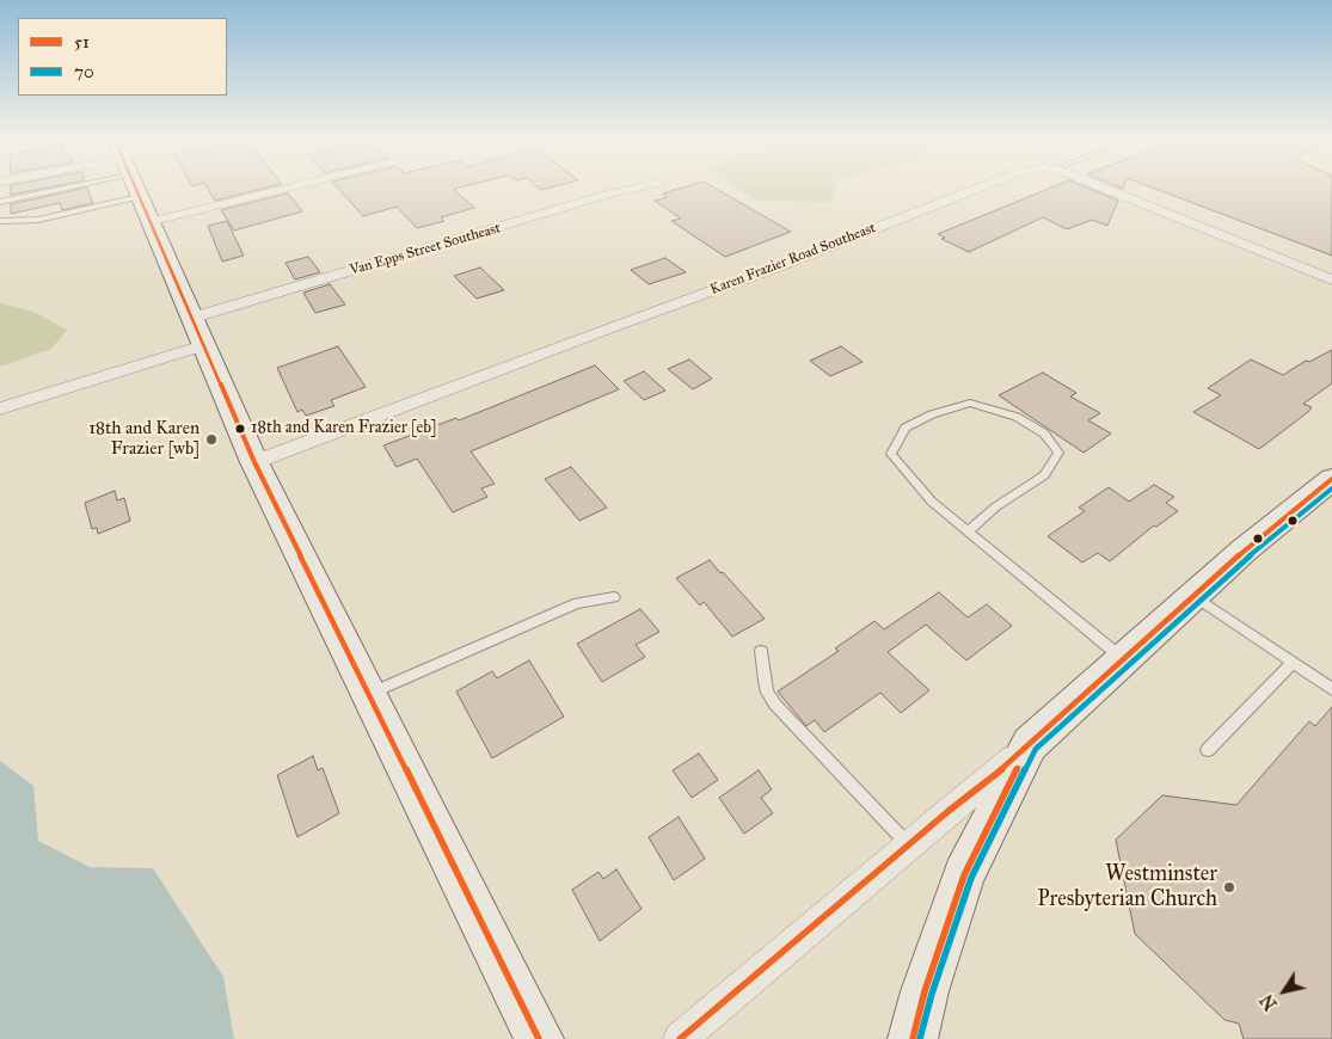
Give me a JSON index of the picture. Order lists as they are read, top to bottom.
{
  "streets": {
    "street": ["Van Epps Street Southeast", "Karen Frazier Road Southeast"]
  },
  "places": ["18th and Karen Frazier [eb]", "18th and Karen Frazier [wb]", "Westminster Presbyterian Church"],
  "lines": ["transit line 51", "transit line 70"],
  "legend": ["51", "70"],
  "north": "bottom left"
}
